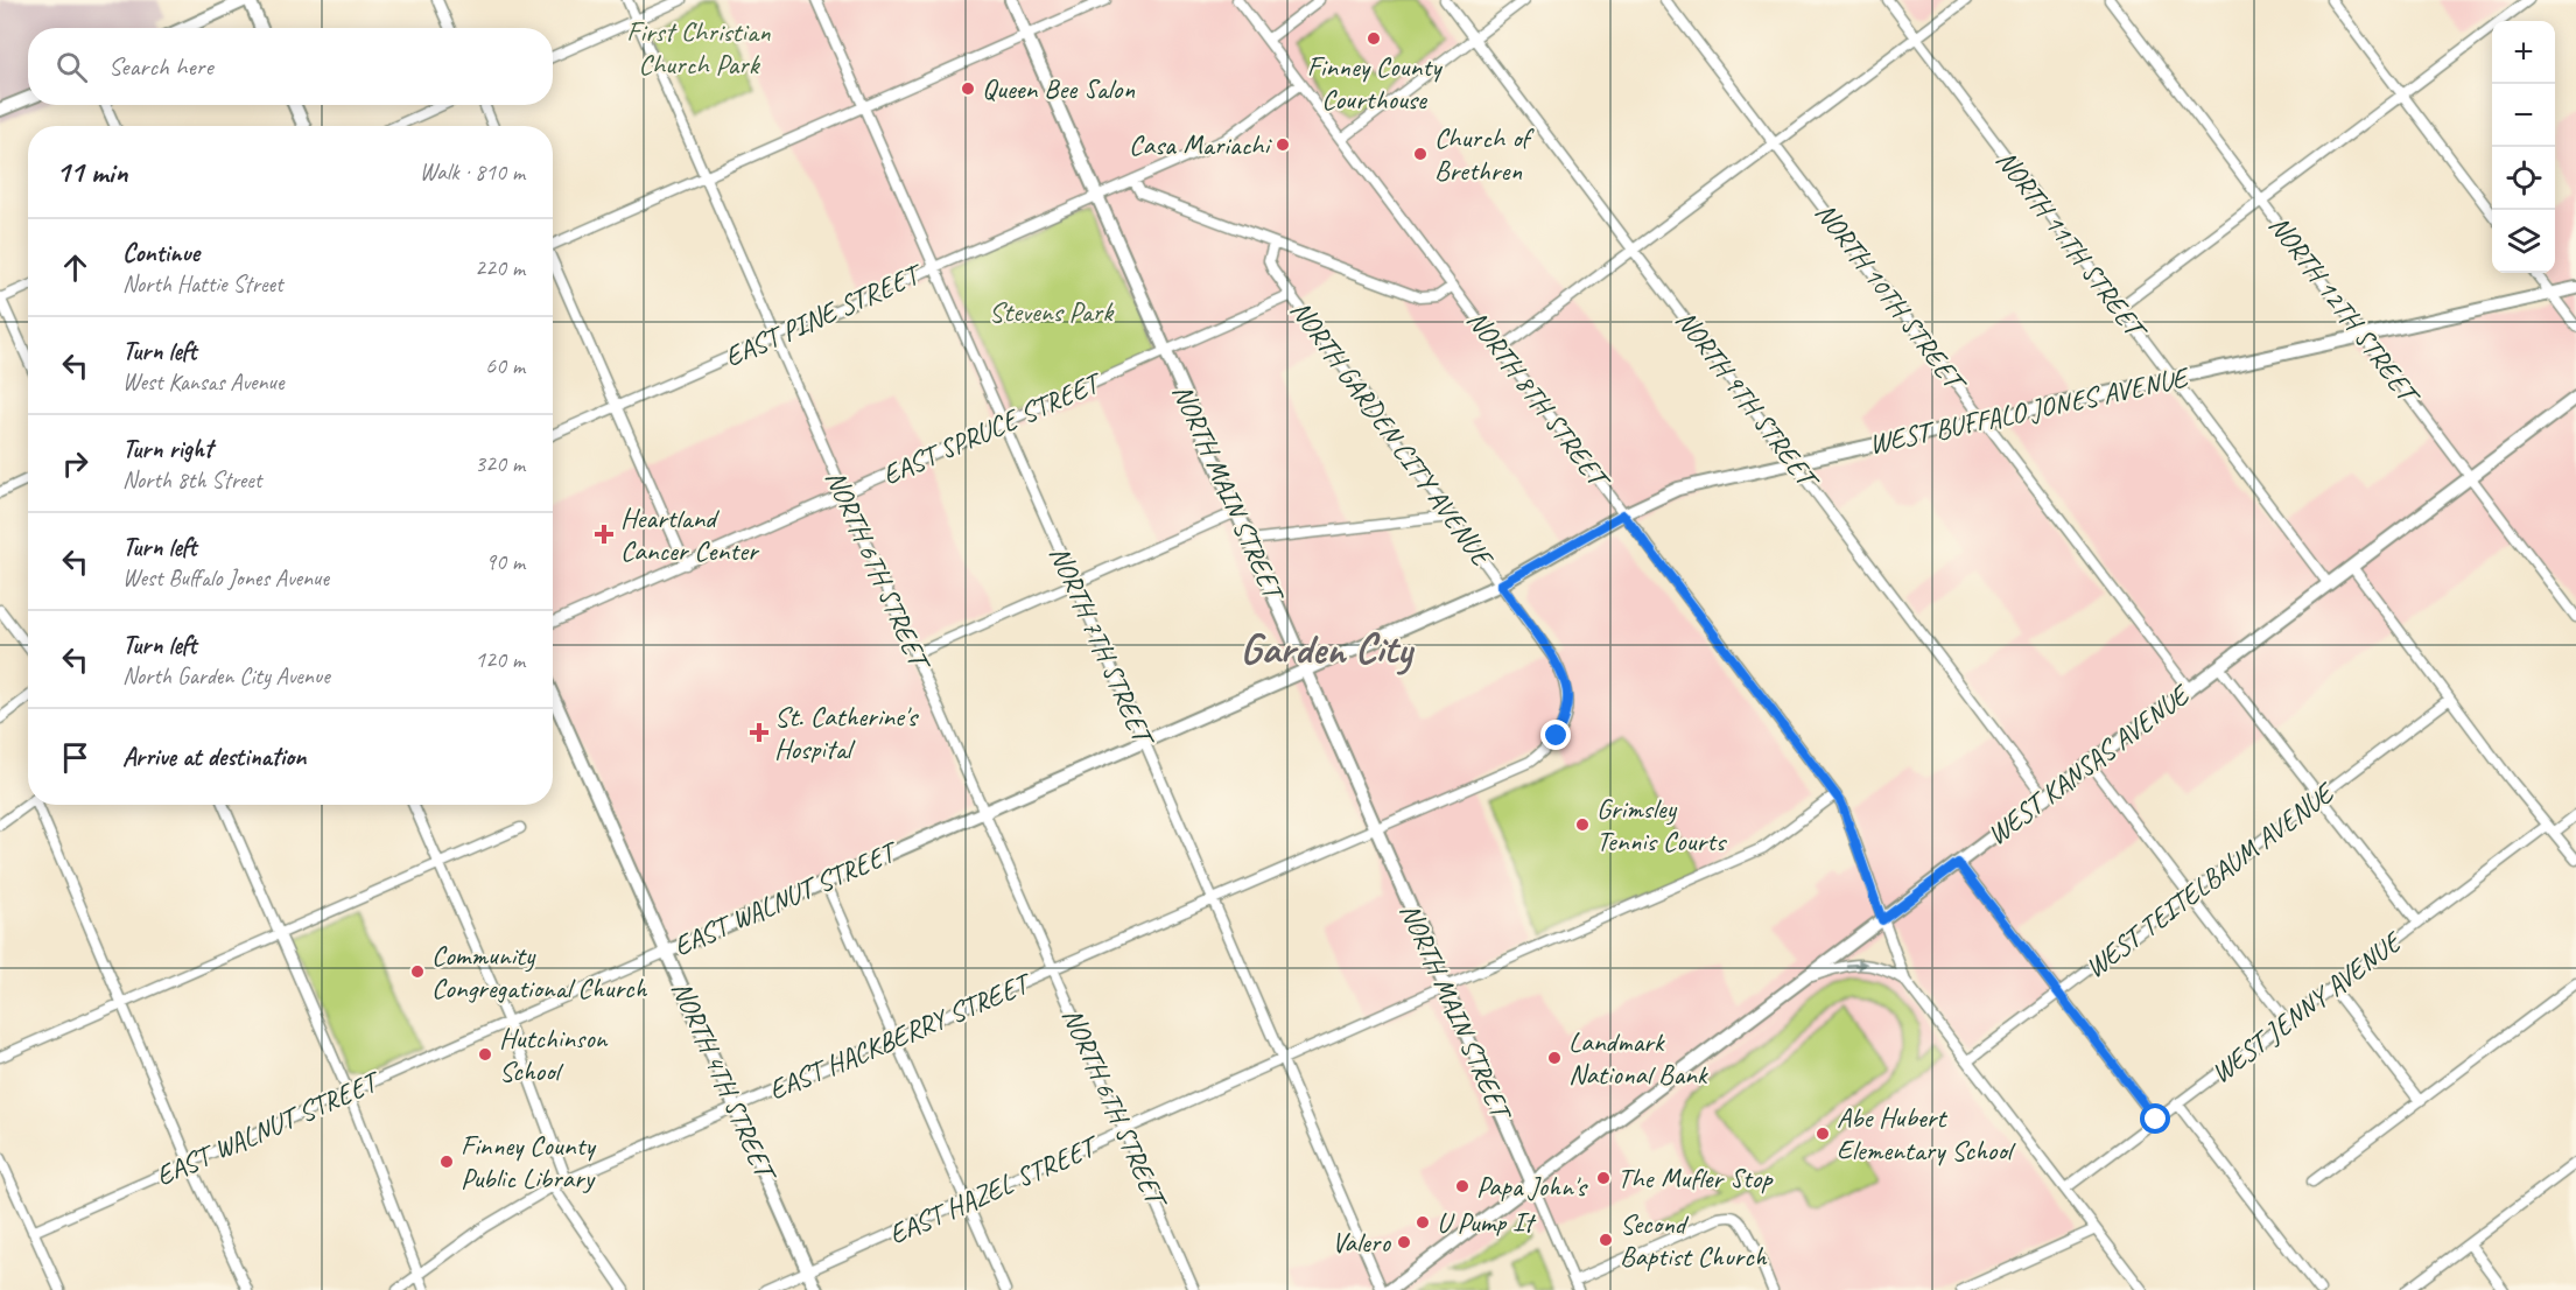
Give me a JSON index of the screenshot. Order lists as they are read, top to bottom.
{
  "streets": {
    "main road": [
      "WEST BUFFALO JONES AVENUE",
      "NORTH MAIN STREET",
      "WEST KANSAS AVENUE",
      "EAST WALNUT STREET",
      "NORTH 4TH STREET"
    ],
    "street": [
      "NORTH 11TH STREET",
      "NORTH 10TH STREET",
      "NORTH 12TH STREET",
      "EAST PINE STREET",
      "NORTH 8TH STREET",
      "NORTH 9TH STREET",
      "EAST SPRUCE STREET",
      "NORTH GARDEN CITY AVENUE",
      "NORTH 6TH STREET",
      "NORTH 7TH STREET",
      "WEST TEITELBAUM AVENUE",
      "WEST JENNY AVENUE",
      "EAST HACKBERRY STREET",
      "EAST HAZEL STREET"
    ]
  },
  "crossings": [
    ["NORTH 11TH STREET", "WEST BUFFALO JONES AVENUE"],
    ["NORTH 11TH STREET", "WEST KANSAS AVENUE"],
    ["NORTH 10TH STREET", "WEST BUFFALO JONES AVENUE"],
    ["NORTH 10TH STREET", "WEST KANSAS AVENUE"],
    ["NORTH 12TH STREET", "WEST BUFFALO JONES AVENUE"],
    ["NORTH 12TH STREET", "WEST KANSAS AVENUE"],
    ["EAST PINE STREET", "NORTH 8TH STREET"],
    ["EAST PINE STREET", "NORTH MAIN STREET"],
    ["EAST PINE STREET", "NORTH 6TH STREET"],
    ["EAST PINE STREET", "NORTH 7TH STREET"],
    ["NORTH 8TH STREET", "WEST BUFFALO JONES AVENUE"],
    ["NORTH 8TH STREET", "WEST KANSAS AVENUE"],
    ["NORTH 8TH STREET", "WEST TEITELBAUM AVENUE"],
    ["NORTH 8TH STREET", "WEST JENNY AVENUE"],
    ["NORTH 8TH STREET", "EAST HAZEL STREET"],
    ["NORTH 9TH STREET", "WEST BUFFALO JONES AVENUE"],
    ["NORTH 9TH STREET", "WEST KANSAS AVENUE"],
    ["WEST BUFFALO JONES AVENUE", "NORTH GARDEN CITY AVENUE"],
    ["WEST BUFFALO JONES AVENUE", "NORTH MAIN STREET"],
    ["WEST BUFFALO JONES AVENUE", "EAST WALNUT STREET"],
    ["EAST SPRUCE STREET", "NORTH GARDEN CITY AVENUE"],
    ["EAST SPRUCE STREET", "NORTH MAIN STREET"],
    ["EAST SPRUCE STREET", "NORTH 6TH STREET"],
    ["EAST SPRUCE STREET", "NORTH 7TH STREET"],
    ["NORTH GARDEN CITY AVENUE", "NORTH MAIN STREET"],
    ["NORTH GARDEN CITY AVENUE", "EAST HACKBERRY STREET"],
    ["NORTH MAIN STREET", "WEST KANSAS AVENUE"],
    ["NORTH MAIN STREET", "EAST WALNUT STREET"],
    ["NORTH MAIN STREET", "EAST HACKBERRY STREET"],
    ["NORTH MAIN STREET", "EAST HAZEL STREET"],
    ["NORTH 6TH STREET", "EAST WALNUT STREET"],
    ["NORTH 6TH STREET", "EAST HACKBERRY STREET"],
    ["NORTH 6TH STREET", "EAST HAZEL STREET"],
    ["NORTH 7TH STREET", "EAST WALNUT STREET"],
    ["NORTH 7TH STREET", "EAST HACKBERRY STREET"],
    ["NORTH 7TH STREET", "EAST HAZEL STREET"],
    ["EAST WALNUT STREET", "NORTH 4TH STREET"],
    ["EAST HACKBERRY STREET", "NORTH 4TH STREET"],
    ["NORTH 4TH STREET", "EAST HAZEL STREET"]
  ],
  "districts": ["Garden City"],
  "parks": ["First Christian Church Park", "Stevens Park"],
  "places": {
    "other": [
      "Finney County Courthouse",
      "Queen Bee Salon",
      "Casa Mariachi",
      "Church of Brethren",
      "Grimsley Tennis Courts",
      "Community Congregational Church",
      "Hutchinson School",
      "Landmark National Bank",
      "Abe Hubert Elementary School",
      "Finney County Public Library",
      "The Mufler Stop",
      "Papa John's",
      "U Pump It",
      "Second Baptist Church",
      "Valero"
    ],
    "health": ["Heartland Cancer Center", "St. Catherine's Hospital"]
  },
  "page": {
    "map_buttons": ["+", "−"],
    "search": "Search here",
    "heading": ["11 min", "Walk · 810 m"],
    "list": [
      ["Continue", "North Hattie Street", "220 m"],
      ["Turn left", "West Kansas Avenue", "60 m"],
      ["Turn right", "North 8th Street", "320 m"],
      ["Turn left", "West Buffalo Jones Avenue", "90 m"],
      ["Turn left", "North Garden City Avenue", "120 m"],
      "Arrive at destination"
    ]
  }
}
